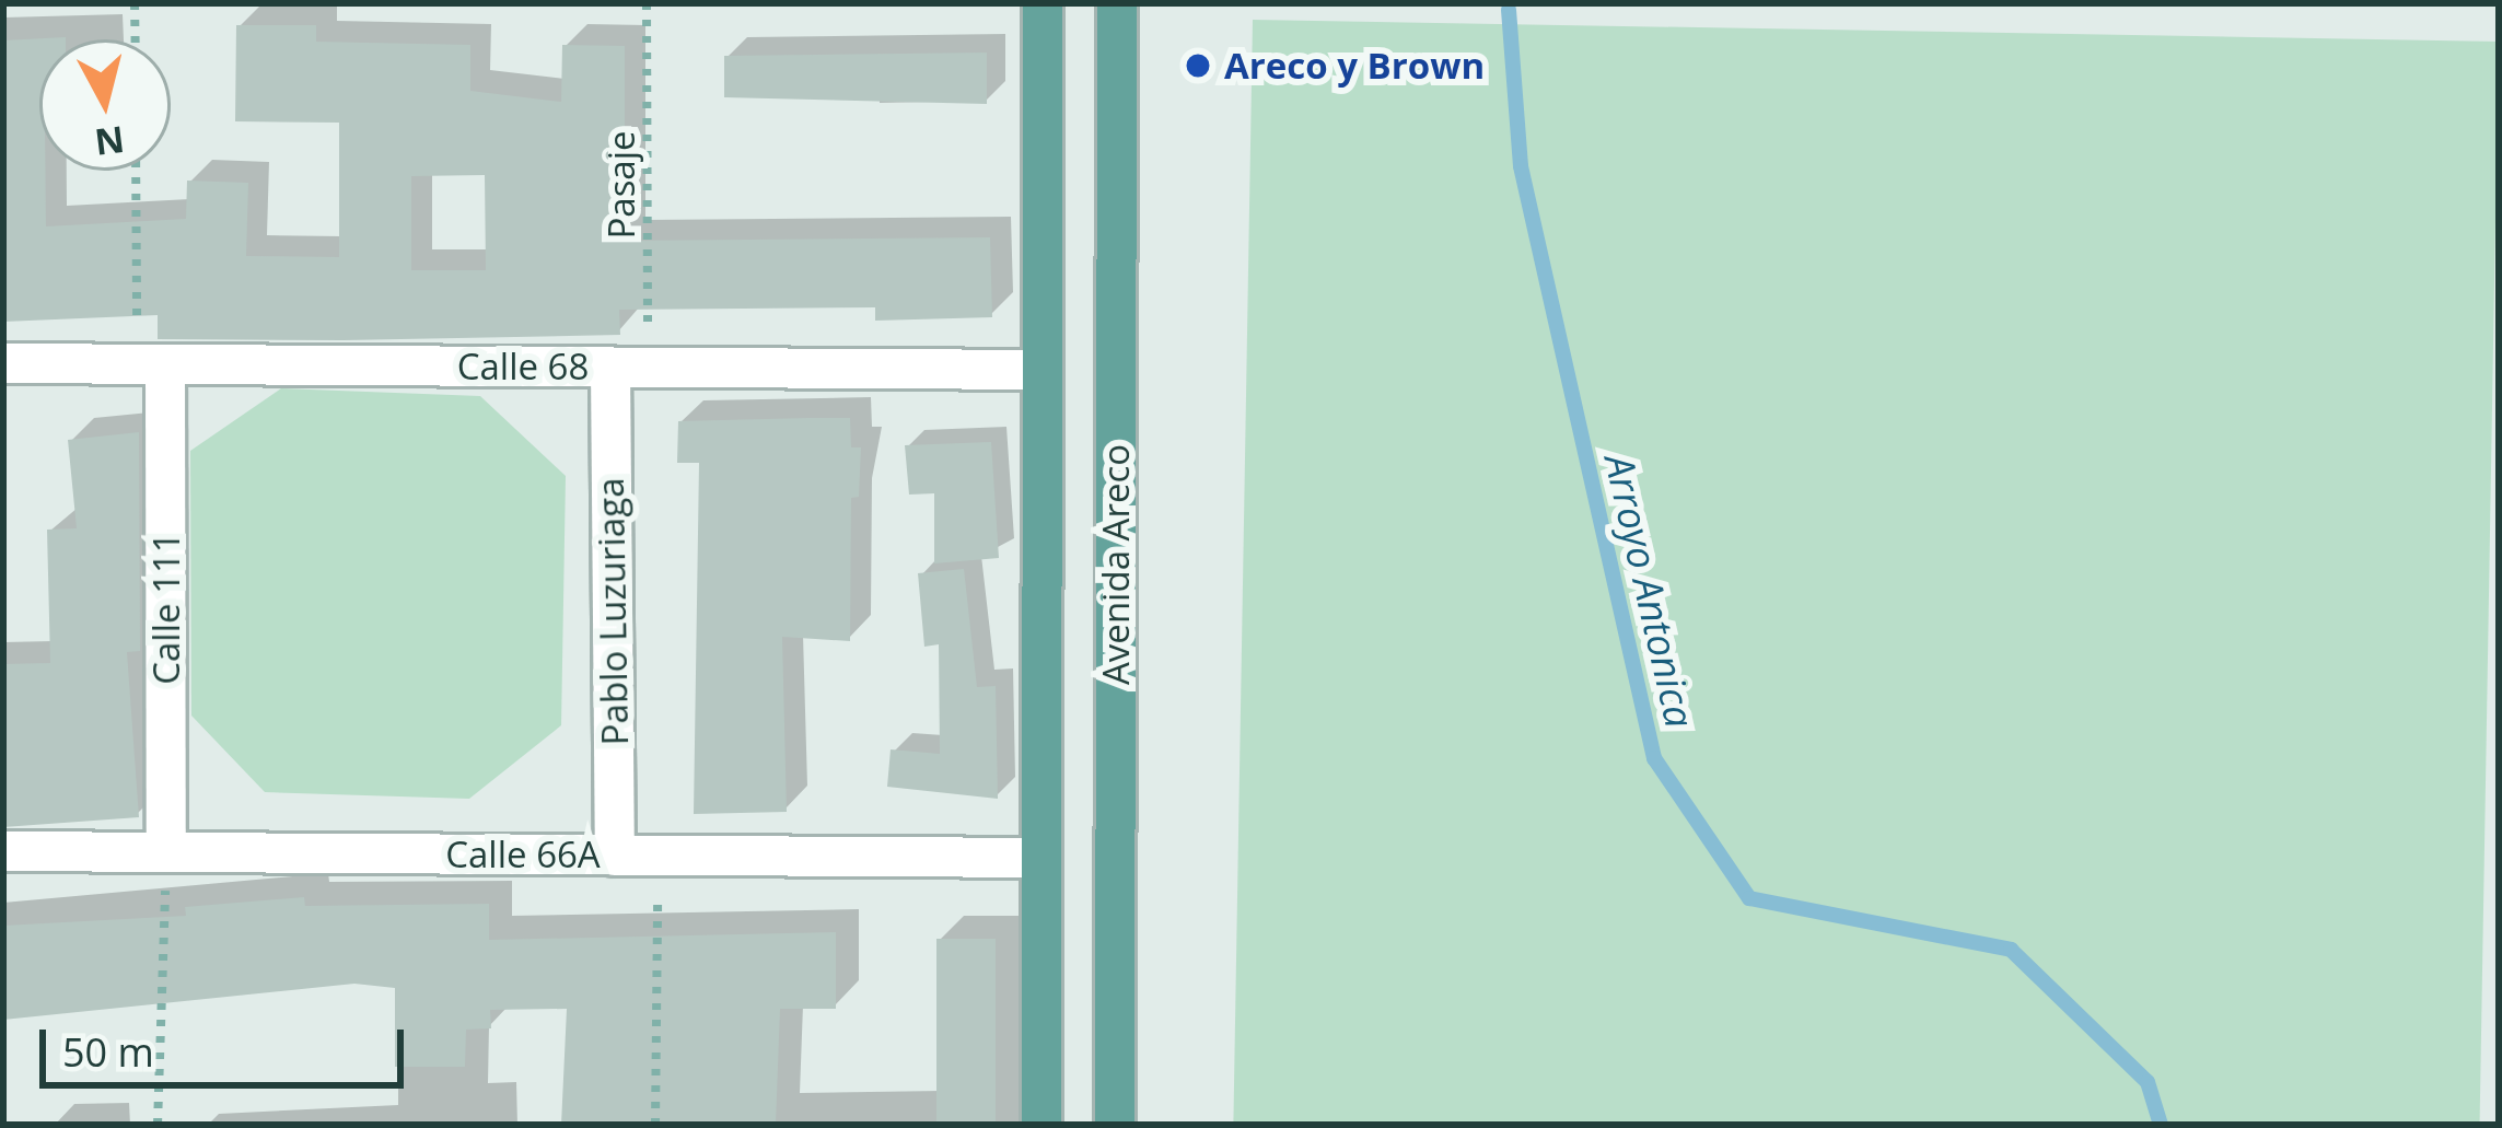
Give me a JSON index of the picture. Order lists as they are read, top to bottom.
{
  "streets": {
    "main road": ["Avenida Areco"],
    "street": [
      "Calle 68",
      "Calle 111",
      "Pablo Luzuriaga",
      "Calle 66A"
    ],
    "path": ["Pasaje"]
  },
  "crossings": [
    ["Pasaje", "Calle 68"],
    ["Pasaje", "Pablo Luzuriaga"],
    ["Calle 68", "Avenida Areco"],
    ["Calle 68", "Calle 111"],
    ["Calle 68", "Pablo Luzuriaga"],
    ["Avenida Areco", "Calle 66A"],
    ["Calle 111", "Calle 66A"],
    ["Pablo Luzuriaga", "Calle 66A"]
  ],
  "water": ["Arroyo Antonica"],
  "places": ["Areco y Brown"],
  "scale_bar": "50 m",
  "north": "bottom"
}
